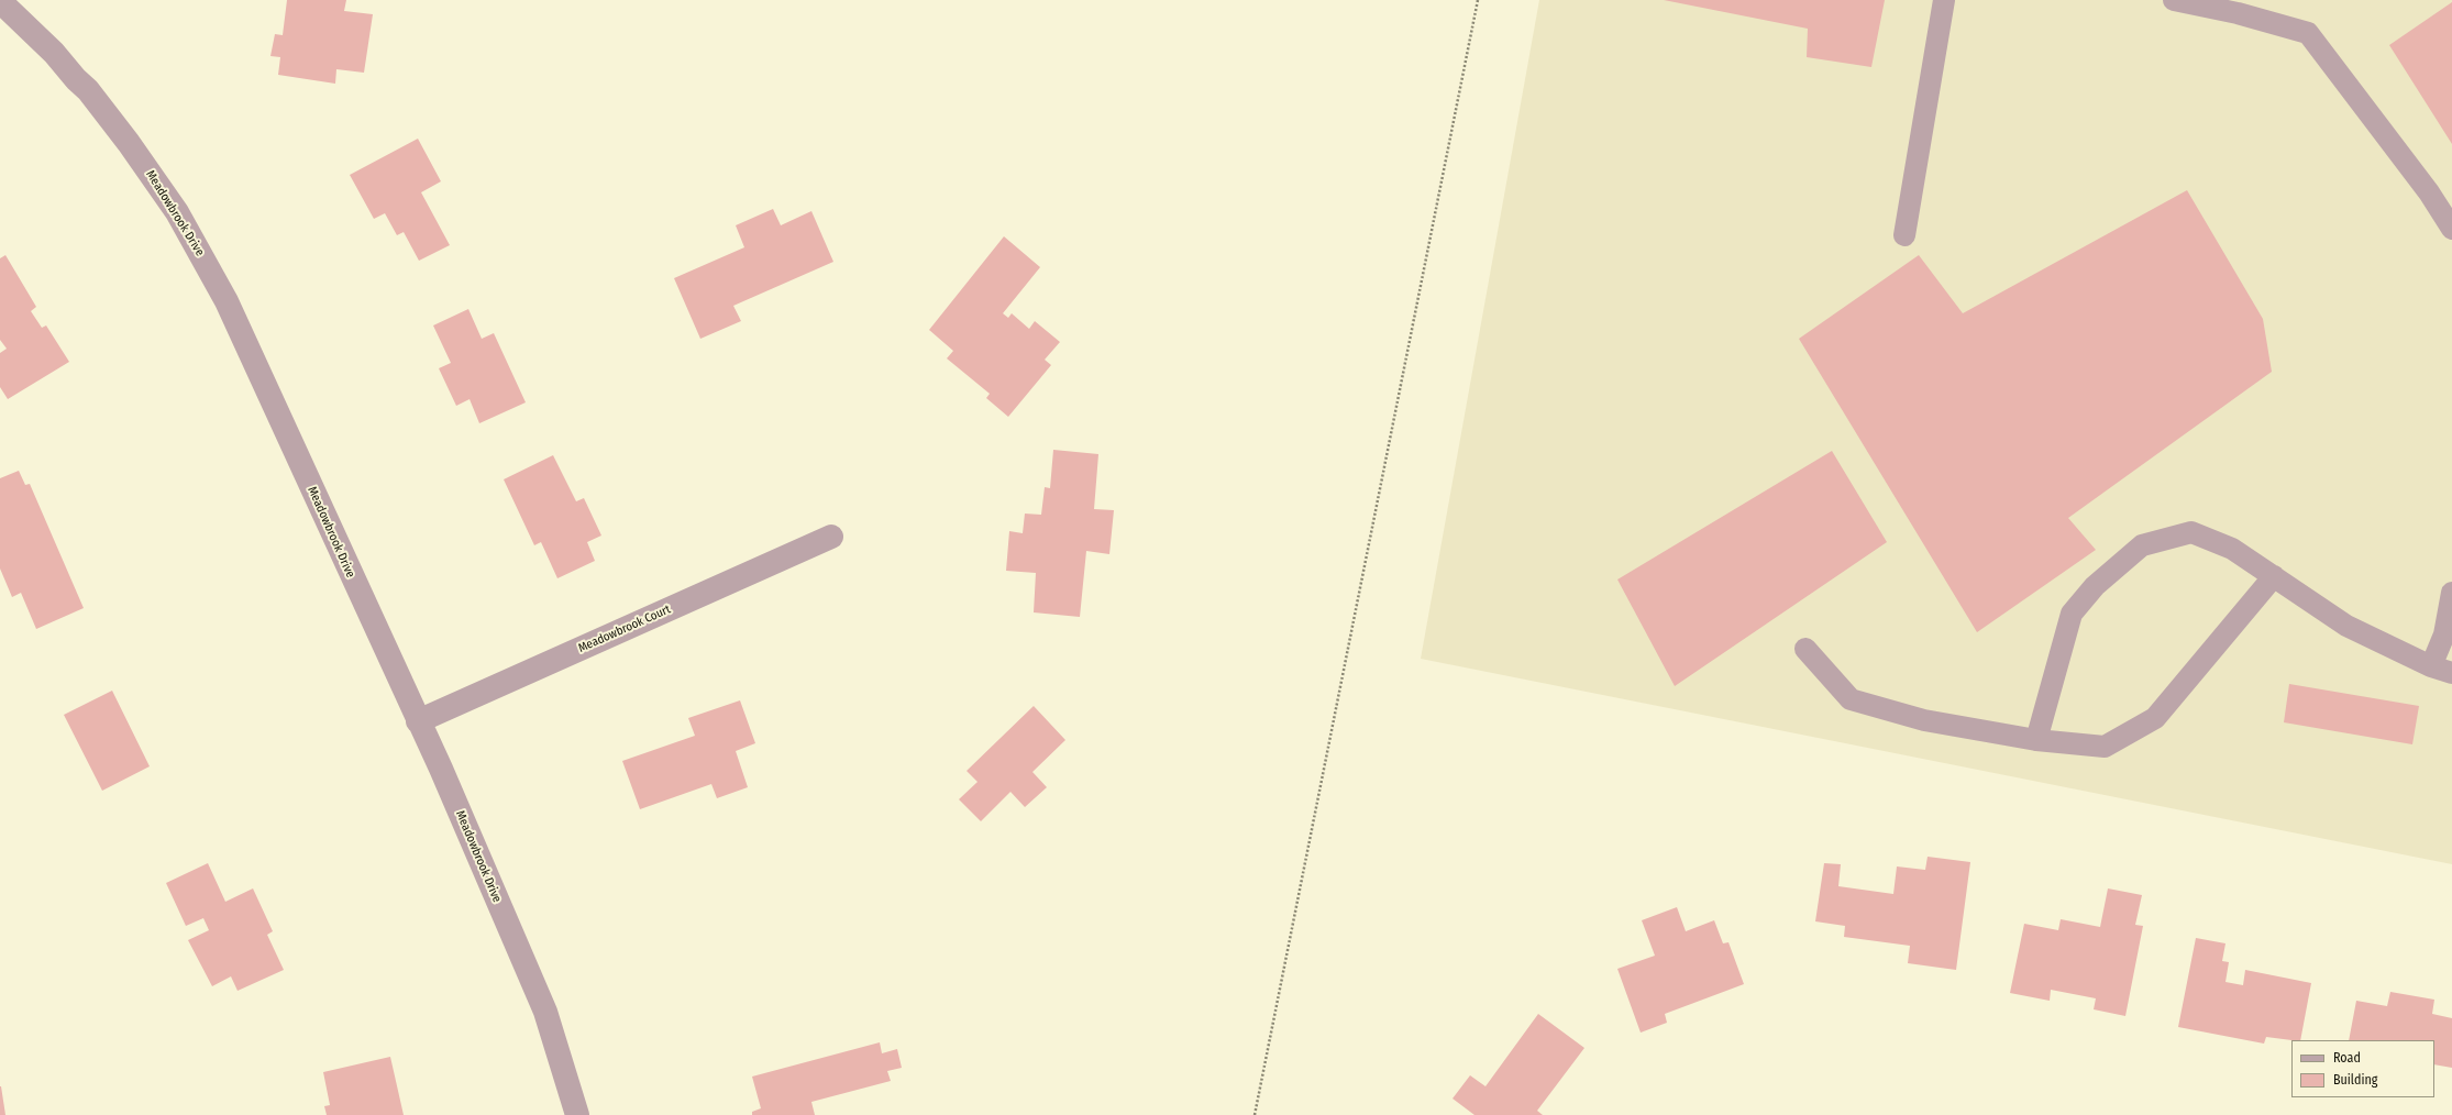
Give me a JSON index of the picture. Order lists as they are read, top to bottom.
{
  "streets": {
    "street": ["Meadowbrook Drive", "Meadowbrook Court"]
  },
  "crossings": [
    ["Meadowbrook Drive", "Meadowbrook Court"]
  ],
  "legend": ["Road", "Building"]
}
